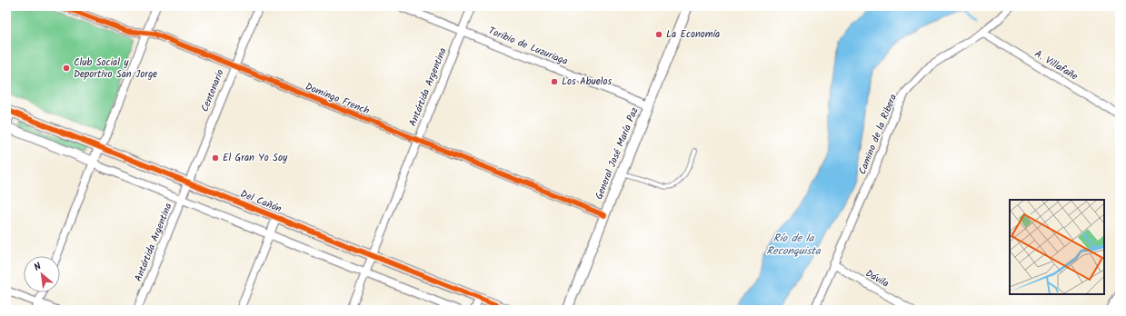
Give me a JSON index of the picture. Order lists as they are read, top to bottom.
{
  "streets": {
    "street": [
      "Toribio de Luzuriaga",
      "A. Villafañe",
      "Antártida Argentina",
      "Centenario",
      "Domingo French",
      "Camino de la Ribera",
      "General José María Paz",
      "Del Cañón",
      "Dávila"
    ]
  },
  "crossings": [
    ["Toribio de Luzuriaga", "Antártida Argentina"],
    ["Toribio de Luzuriaga", "General José María Paz"],
    ["A. Villafañe", "Camino de la Ribera"],
    ["Antártida Argentina", "Centenario"],
    ["Antártida Argentina", "Domingo French"],
    ["Antártida Argentina", "Del Cañón"],
    ["Centenario", "Domingo French"],
    ["Centenario", "Del Cañón"],
    ["Domingo French", "General José María Paz"],
    ["Camino de la Ribera", "Dávila"]
  ],
  "water": ["Río de la Reconquista"],
  "places": [
    "La Economía",
    "Club Social y Deportivo San Jorge",
    "Los Abuelos",
    "El Gran Yo Soy"
  ],
  "north": "top left"
}
